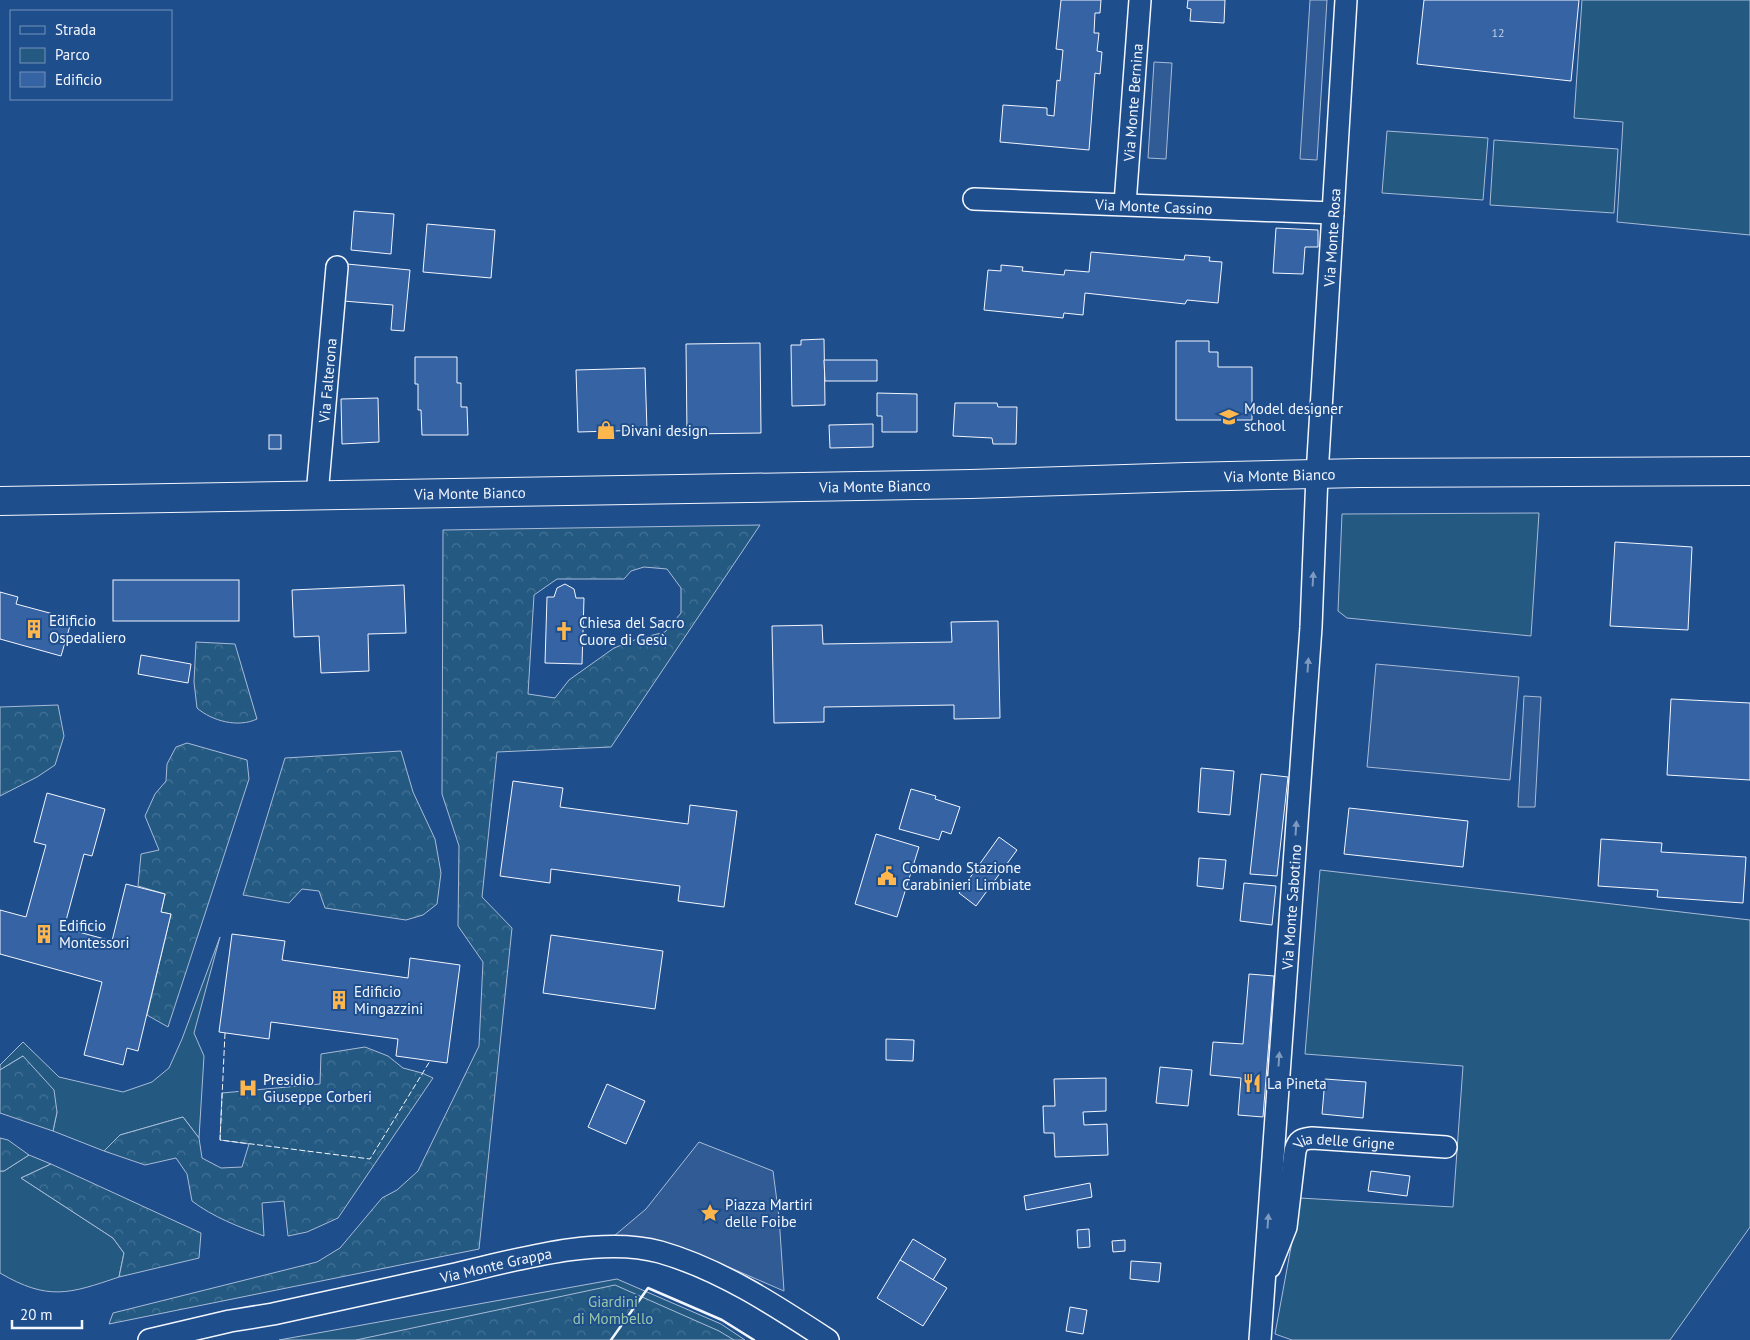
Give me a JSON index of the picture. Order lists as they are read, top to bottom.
{
  "streets": {
    "main road": ["Via Monte Bianco"],
    "street": [
      "Via Monte Bernina",
      "Via Monte Cassino",
      "Via Monte Rosa",
      "Via Falterona",
      "Via Monte Sabotino",
      "Via delle Grigne",
      "Via Monte Grappa"
    ]
  },
  "crossings": [
    ["Via Monte Bernina", "Via Monte Cassino"],
    ["Via Monte Cassino", "Via Monte Rosa"],
    ["Via Monte Rosa", "Via Monte Bianco"],
    ["Via Monte Rosa", "Via Monte Sabotino"],
    ["Via Falterona", "Via Monte Bianco"],
    ["Via Monte Bianco", "Via Monte Sabotino"],
    ["Via Monte Sabotino", "Via delle Grigne"]
  ],
  "one_way": ["Via Monte Sabotino"],
  "parks": ["Giardini di Mombello"],
  "places": {
    "school or university": ["Model designer school"],
    "shop": ["Divani design"],
    "building": ["Edificio Ospedaliero", "Edificio Montessori", "Edificio Mingazzini"],
    "church": ["Chiesa del Sacro Cuore di Gesù"],
    "public building": ["Comando Stazione Carabinieri Limbiate"],
    "restaurant": ["La Pineta"],
    "hospital": ["Presidio Giuseppe Corberi"],
    "place": ["Piazza Martiri delle Foibe"]
  },
  "house_numbers": ["12"],
  "legend": ["Strada", "Parco", "Edificio"],
  "scale_bar": "20 m"
}
